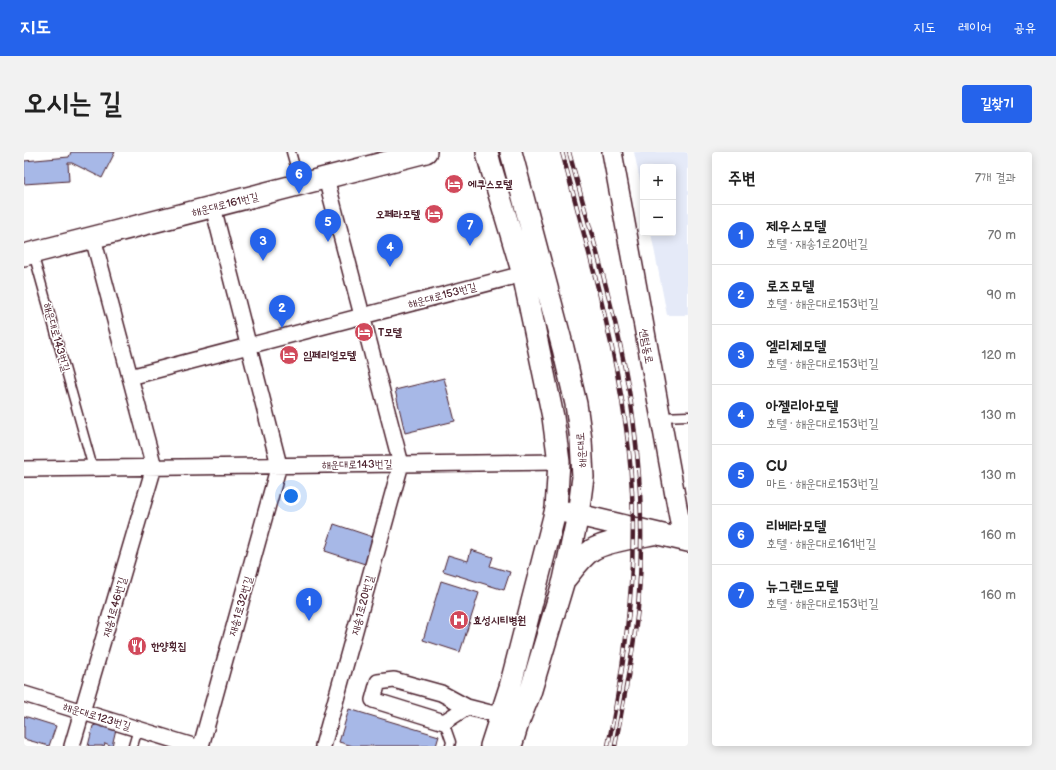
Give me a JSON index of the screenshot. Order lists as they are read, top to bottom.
{
  "streets": {
    "main road": ["해운대로161번길", "해운대로"],
    "street": [
      "해운대로153번길",
      "해운대로143번길",
      "센텀동로",
      "재송1로20번길",
      "재송1로32번길",
      "재송1로46번길",
      "해운대로123번길"
    ]
  },
  "crossings": [
    ["해운대로161번길", "해운대로143번길"],
    ["해운대로153번길", "해운대로"],
    ["해운대로143번길", "해운대로"],
    ["해운대로143번길", "재송1로20번길"],
    ["해운대로143번길", "재송1로32번길"],
    ["해운대로143번길", "재송1로46번길"],
    ["재송1로46번길", "해운대로123번길"]
  ],
  "places": {
    "hotel": [
      "에쿠스모텔",
      "오페라모텔",
      "T모텔",
      "임페리얼모텔"
    ],
    "hospital": ["효성시티병원"],
    "restaurant": ["한양횟집"]
  },
  "page": {
    "header": "지도",
    "nav": ["지도", "레이어", "공유"],
    "buttons": "길찾기",
    "title": "오시는 길",
    "heading": ["주변", "7개 결과"],
    "pins": [
      "6",
      "5",
      "7",
      "3",
      "4",
      "2",
      "1"
    ],
    "map_buttons": ["+", "−"],
    "list": [
      {
        "mark": "1",
        "name": "제우스모텔",
        "note": "호텔 · 재송1로20번길",
        "value": "70 m"
      },
      {
        "mark": "2",
        "name": "로즈모텔",
        "note": "호텔 · 해운대로153번길",
        "value": "90 m"
      },
      {
        "mark": "3",
        "name": "엘리제모텔",
        "note": "호텔 · 해운대로153번길",
        "value": "120 m"
      },
      {
        "mark": "4",
        "name": "아젤리아모텔",
        "note": "호텔 · 해운대로153번길",
        "value": "130 m"
      },
      {
        "mark": "5",
        "name": "CU",
        "note": "마트 · 해운대로153번길",
        "value": "130 m"
      },
      {
        "mark": "6",
        "name": "리베라모텔",
        "note": "호텔 · 해운대로161번길",
        "value": "160 m"
      },
      {
        "mark": "7",
        "name": "뉴그랜드모텔",
        "note": "호텔 · 해운대로153번길",
        "value": "160 m"
      }
    ]
  }
}
